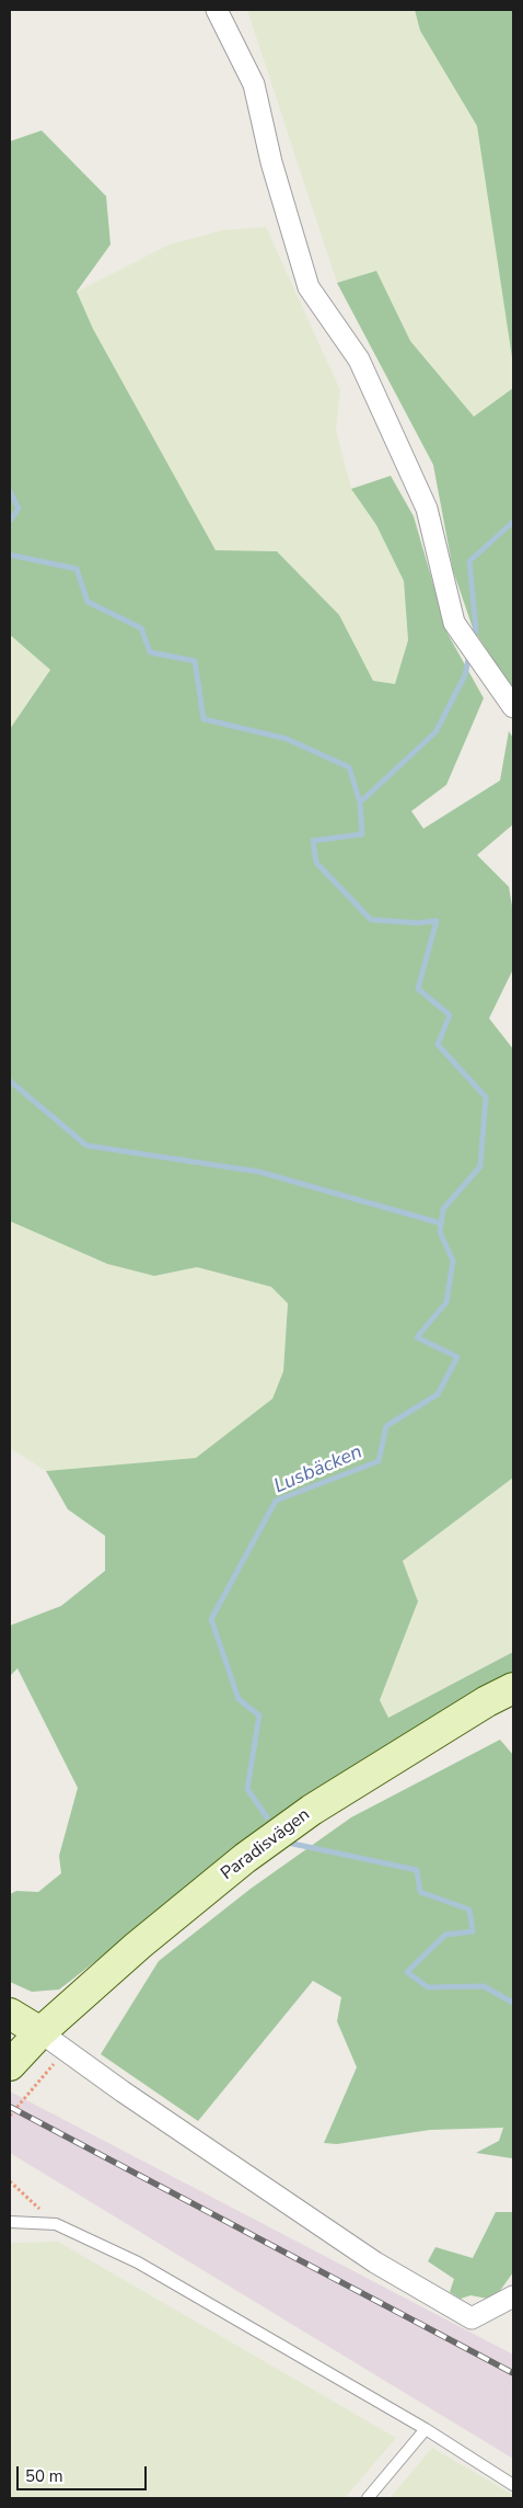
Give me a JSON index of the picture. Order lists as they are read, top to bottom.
{
  "streets": {
    "street": ["Paradisvägen"]
  },
  "water": ["Lusbäcken"],
  "scale_bar": "50 m"
}
